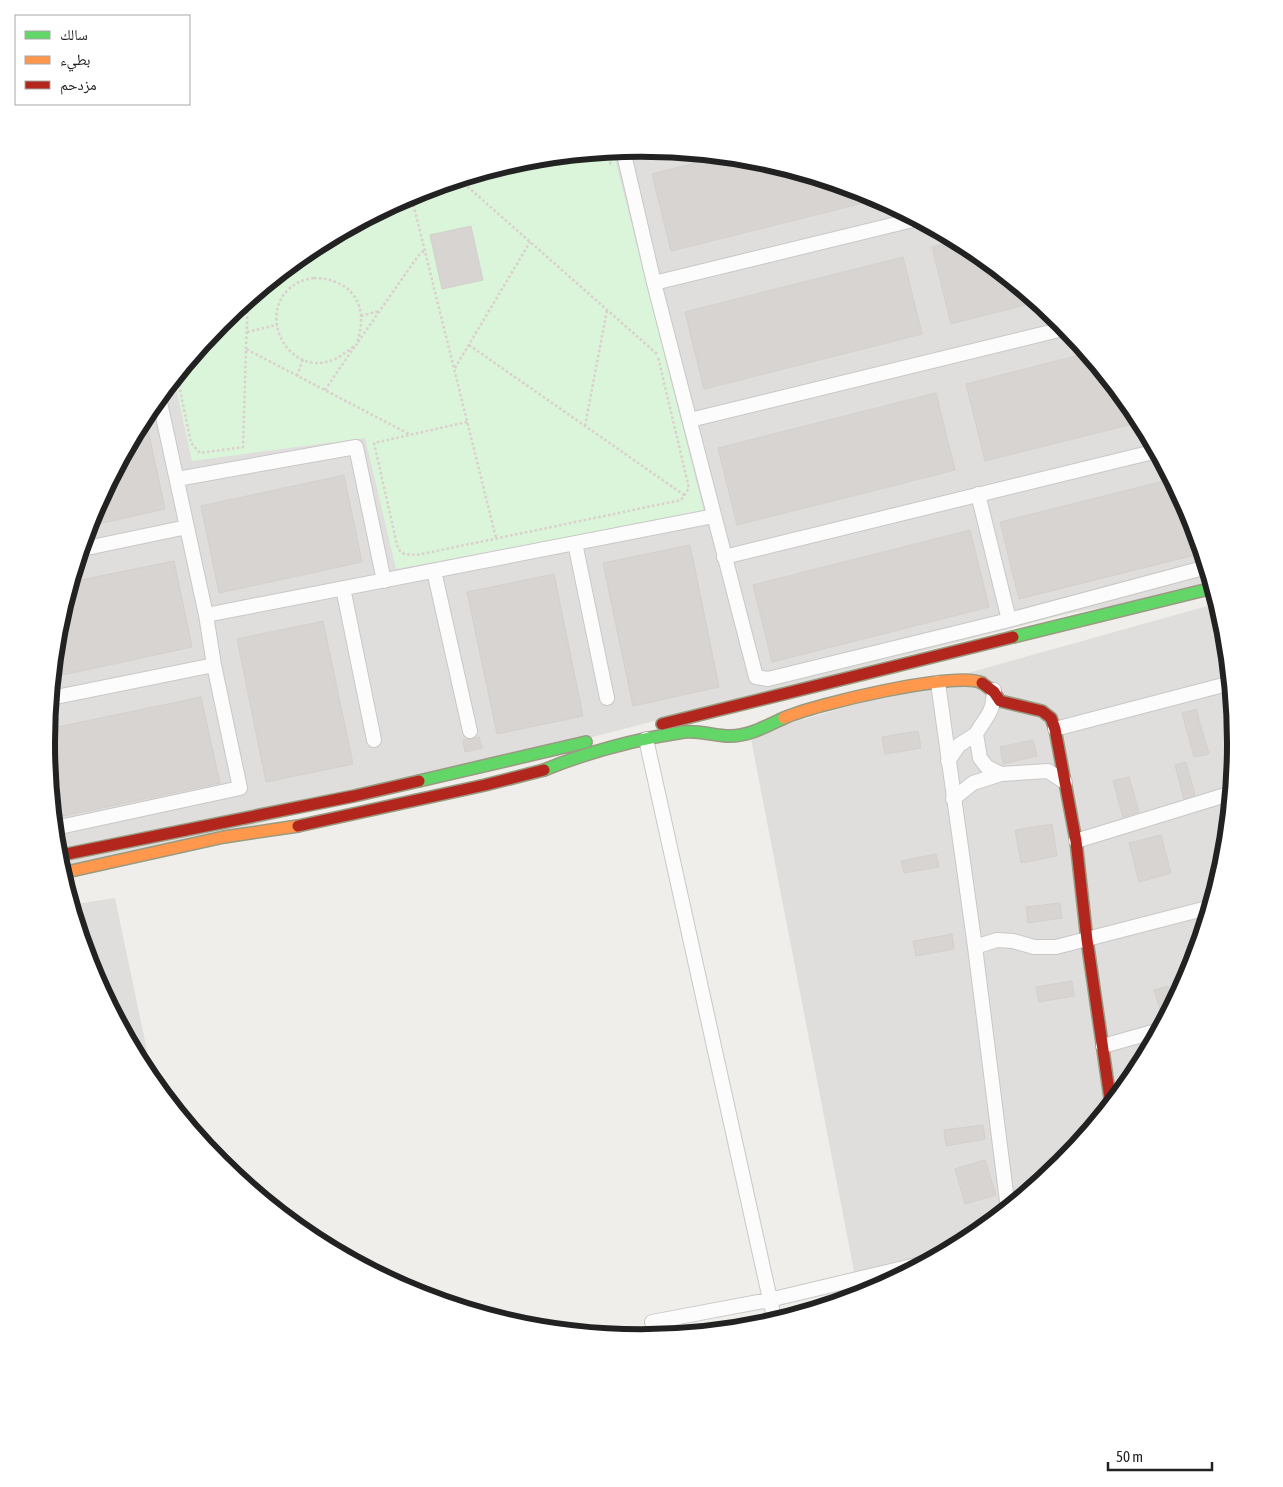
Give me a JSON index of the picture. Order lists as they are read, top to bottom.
{
  "legend": ["سالك", "بطيء", "مزدحم"],
  "scale_bar": "50 m"
}
